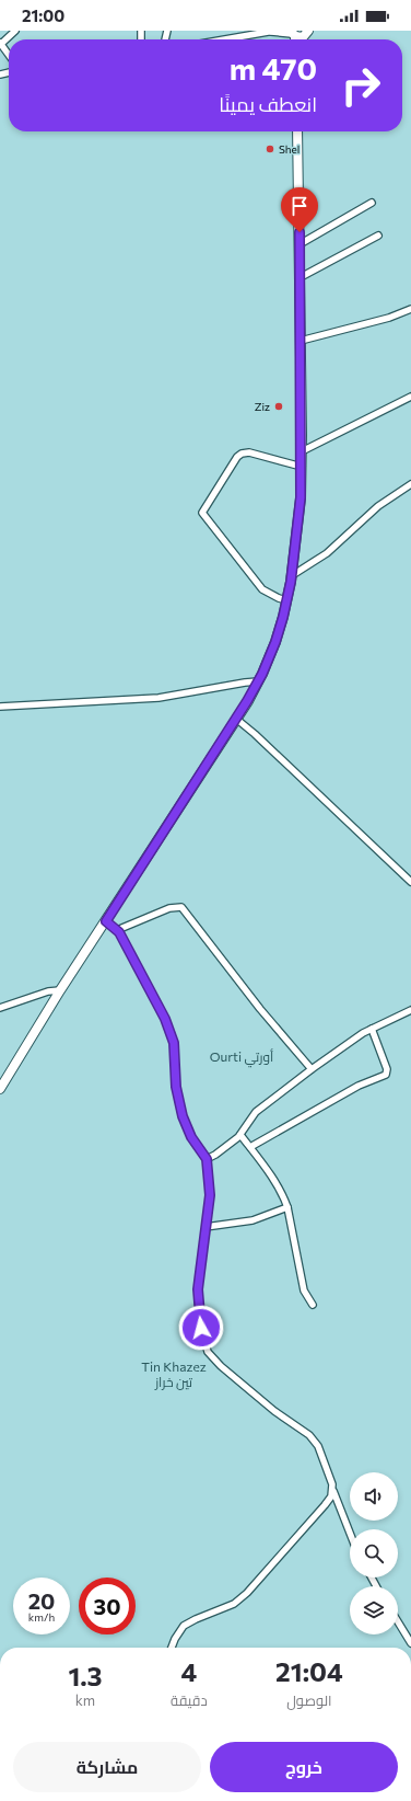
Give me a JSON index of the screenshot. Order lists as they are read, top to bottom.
{
  "districts": ["Ourti أورتي", "Tin Khazez تين خراز"],
  "places": ["Shel", "Ziz"],
  "page": {
    "status": "21:00",
    "turn": ["470 m", "انعطف يمينًا"],
    "speed": "20 km/h",
    "limit": "30",
    "eta": [
      "21:04",
      "الوصول",
      "4",
      "دقيقة",
      "1.3",
      "km"
    ],
    "buttons": ["خروج", "مشاركة"]
  }
}
